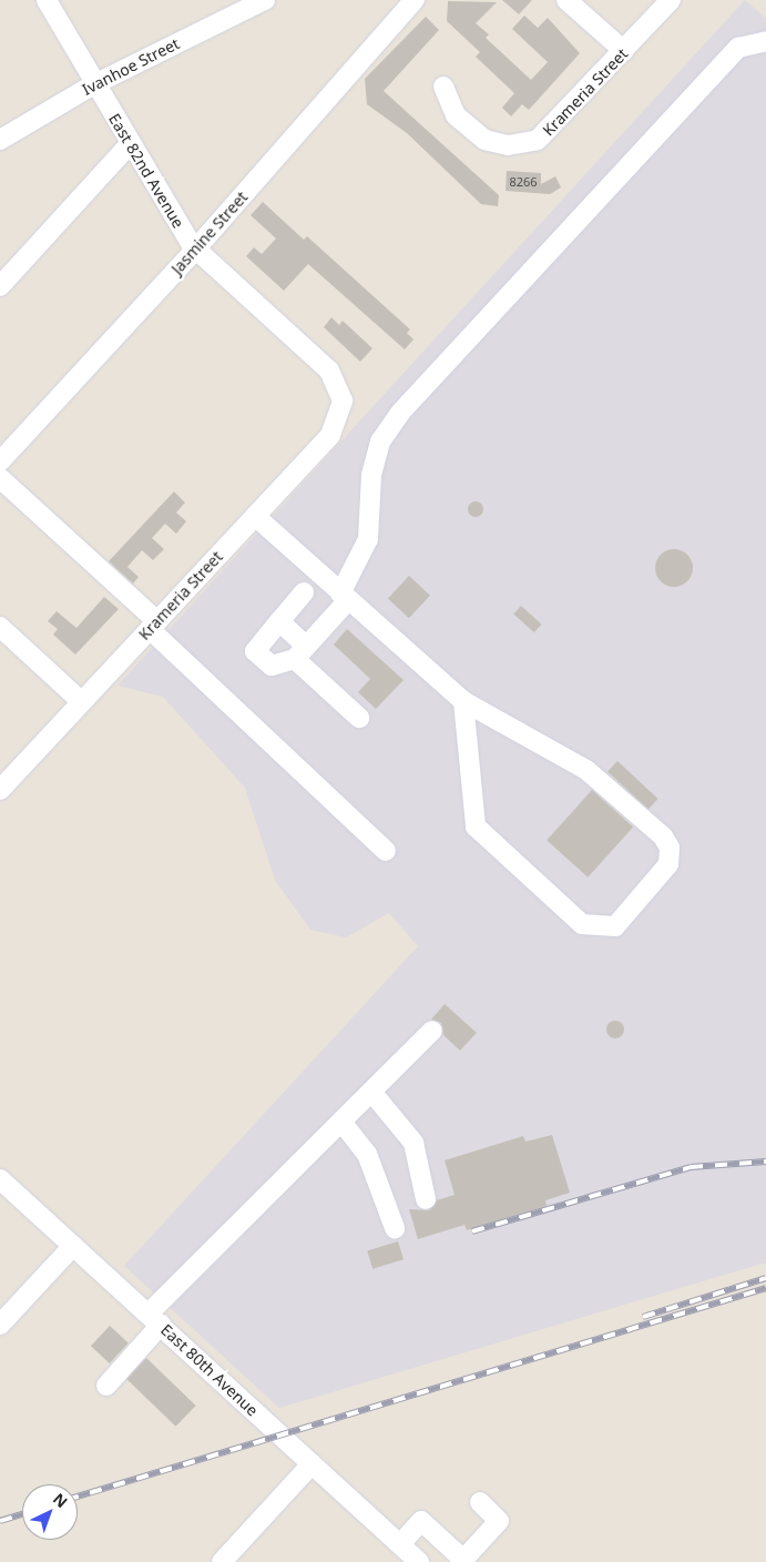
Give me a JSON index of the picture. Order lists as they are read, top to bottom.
{
  "streets": {
    "street": [
      "Ivanhoe Street",
      "Krameria Street",
      "East 82nd Avenue",
      "Jasmine Street",
      "East 80th Avenue"
    ]
  },
  "crossings": [
    ["Ivanhoe Street", "East 82nd Avenue"],
    ["Krameria Street", "East 82nd Avenue"],
    ["East 82nd Avenue", "Jasmine Street"]
  ],
  "house_numbers": ["8266"],
  "north": "top right"
}
